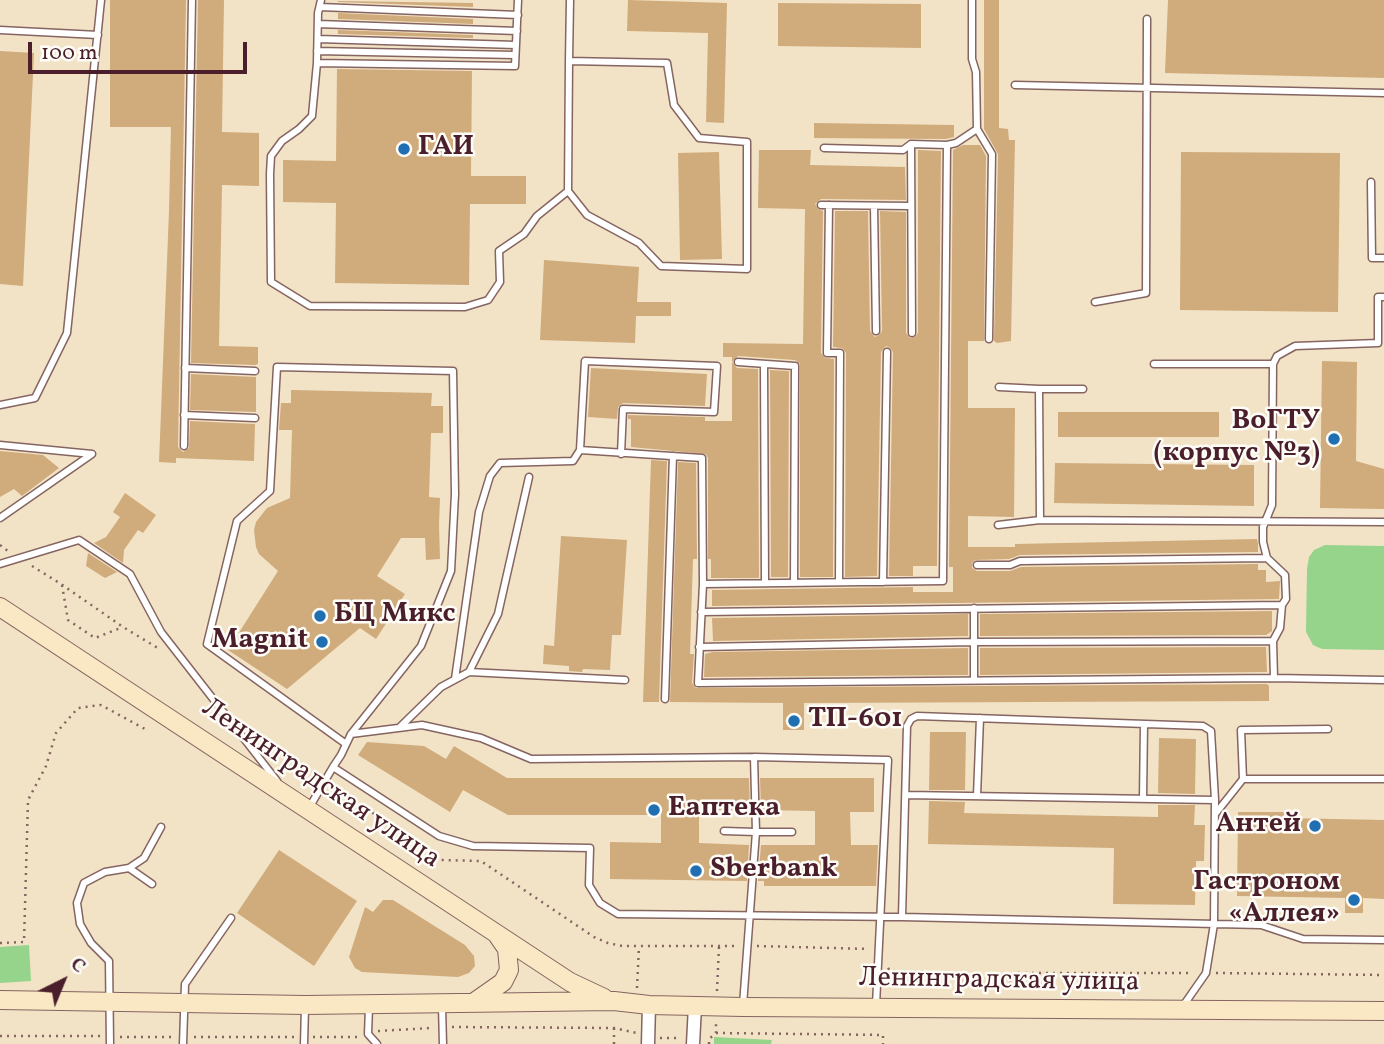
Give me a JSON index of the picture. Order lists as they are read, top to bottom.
{
  "streets": {
    "main road": ["Ленинградская улица"]
  },
  "places": [
    "ГАИ",
    "ВоГТУ (корпус №3)",
    "БЦ Микс",
    "Magnit",
    "ТП-601",
    "Еаптека",
    "Антей",
    "Sberbank",
    "Гастроном «Аллея»"
  ],
  "scale_bar": "100 m",
  "north": "top right"
}
